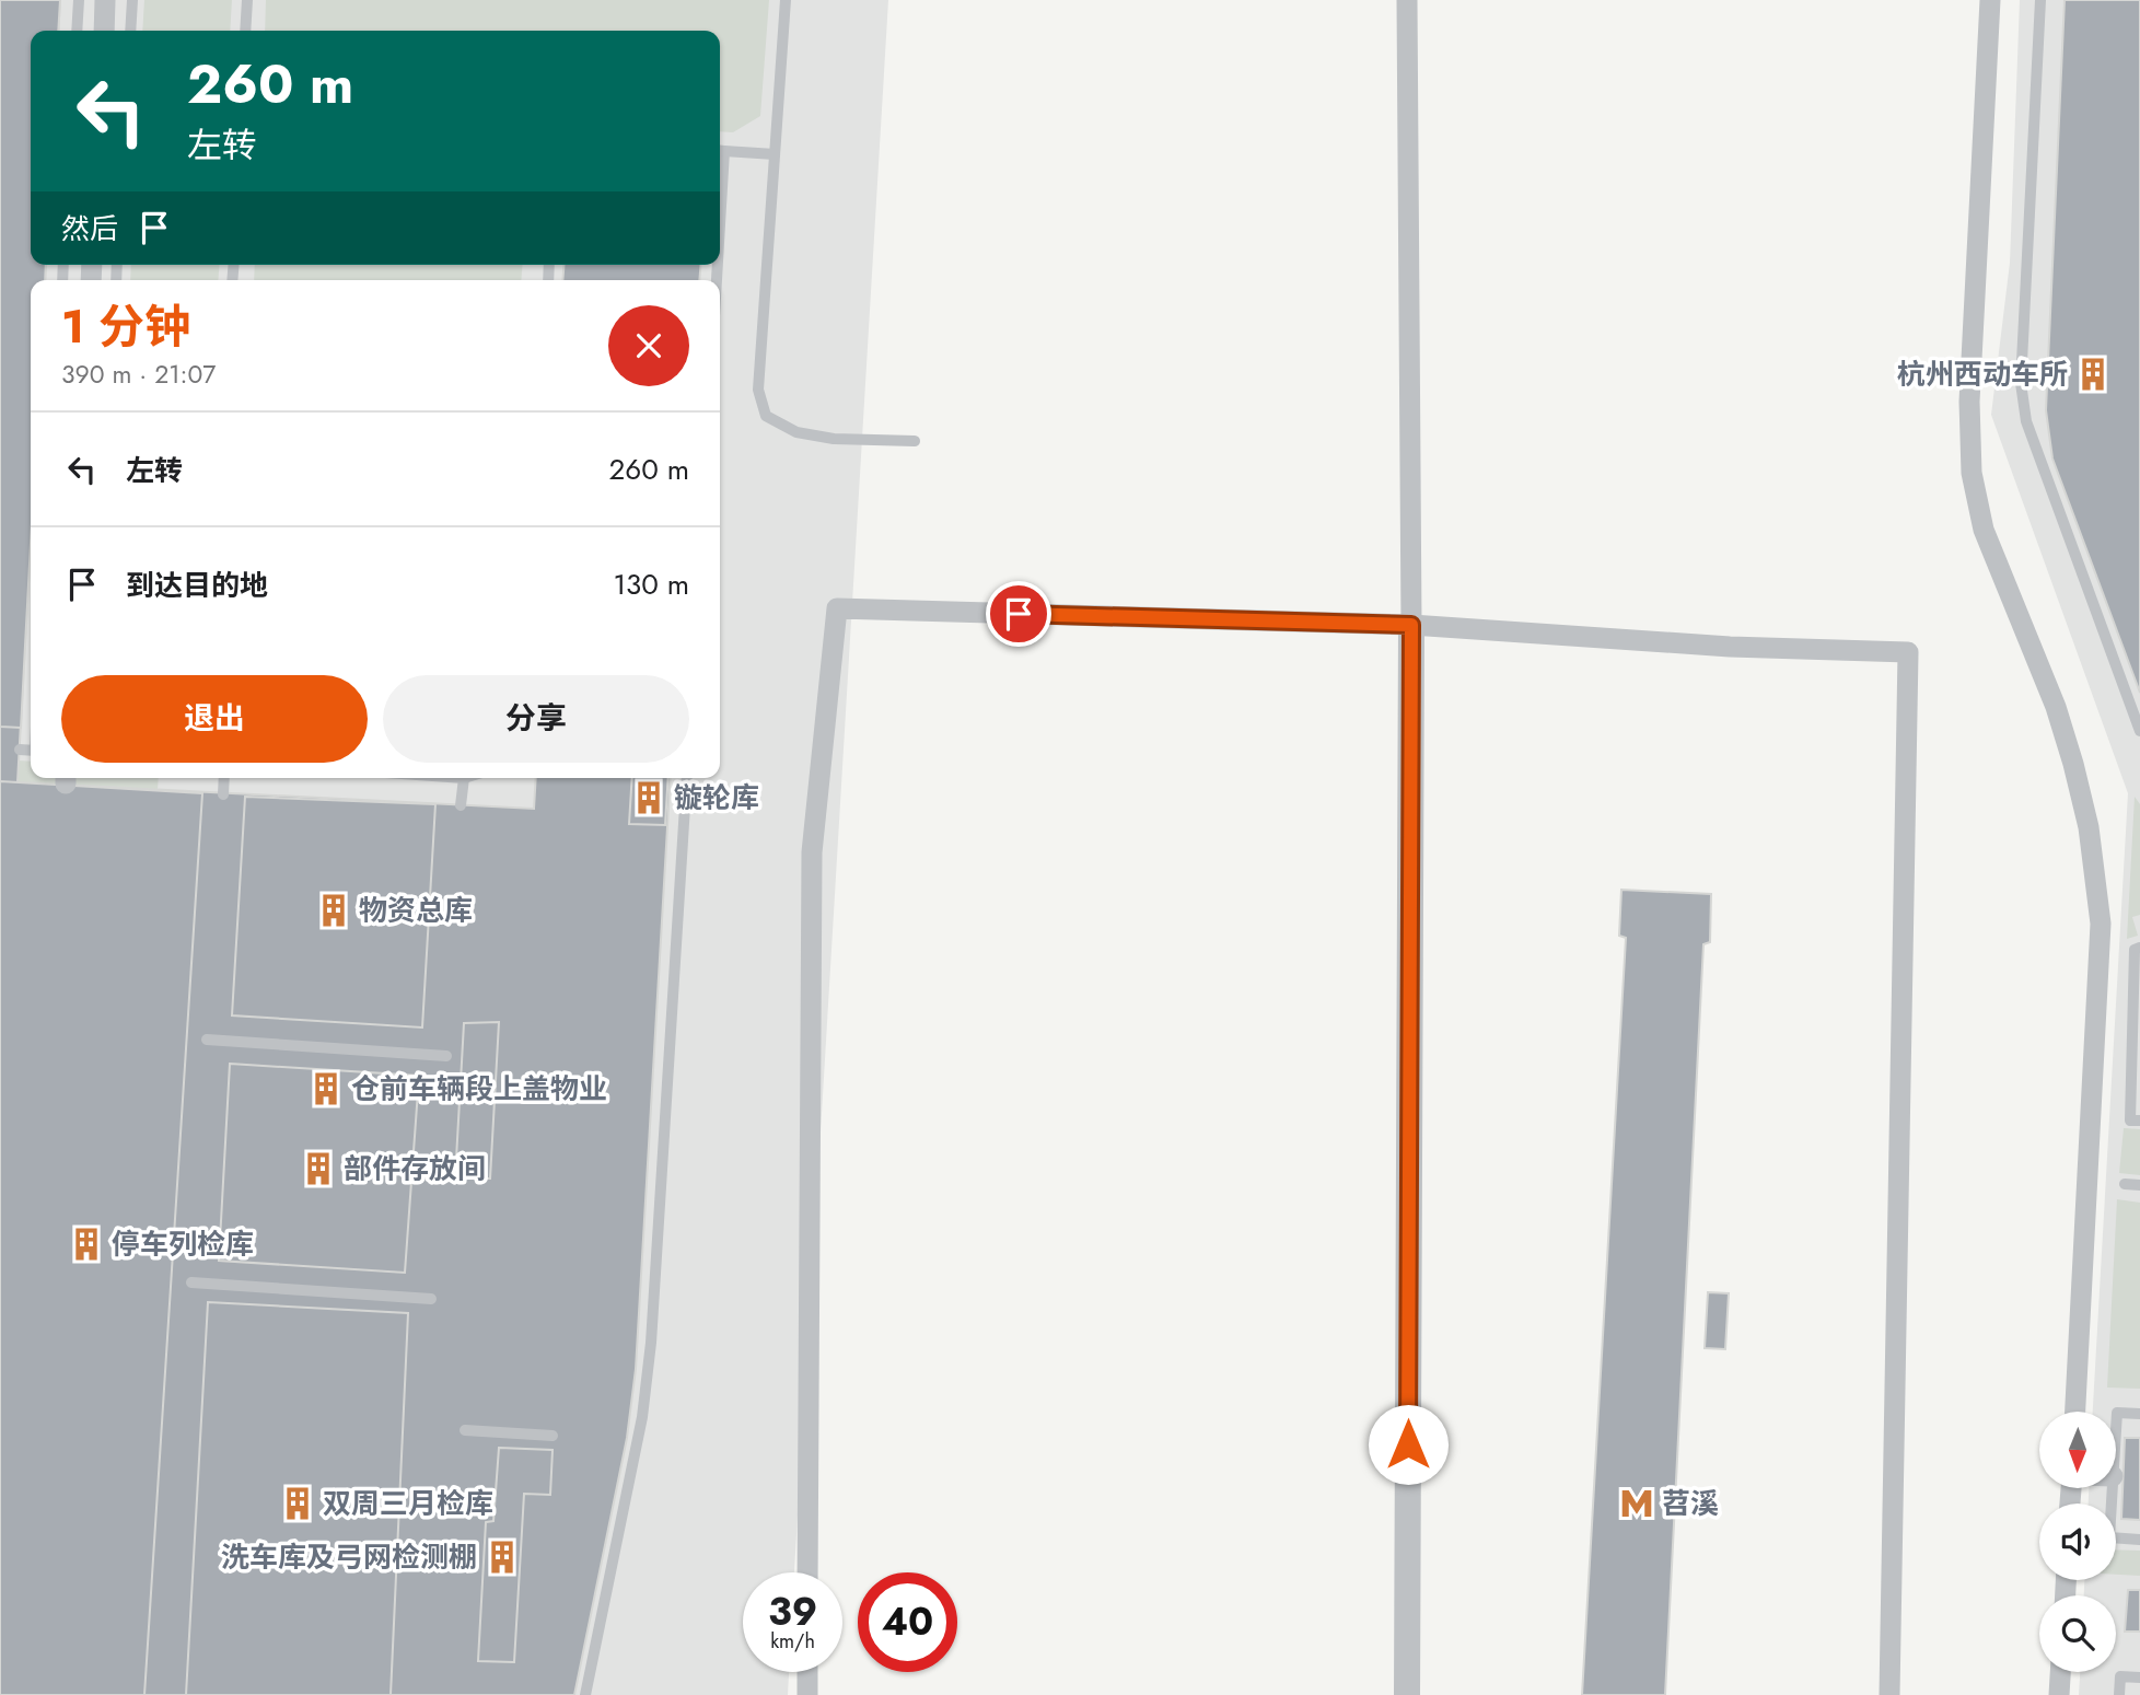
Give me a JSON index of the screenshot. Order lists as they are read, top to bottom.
{
  "places": {
    "building": [
      "杭州西动车所",
      "镟轮库",
      "物资总库",
      "仓前车辆段上盖物业",
      "部件存放间",
      "停车列检库",
      "双周三月检库",
      "洗车库及弓网检测棚"
    ],
    "metro station": ["苕溪"]
  },
  "north": "bottom",
  "page": {
    "turn": ["260 m", "左转"],
    "then": "然后",
    "heading": ["1 分钟", "390 m · 21:07"],
    "list": [
      {
        "name": "左转",
        "value": "260 m"
      },
      {
        "name": "到达目的地",
        "value": "130 m"
      }
    ],
    "buttons": ["退出", "分享"],
    "speed": "39 km/h",
    "limit": "40"
  }
}
